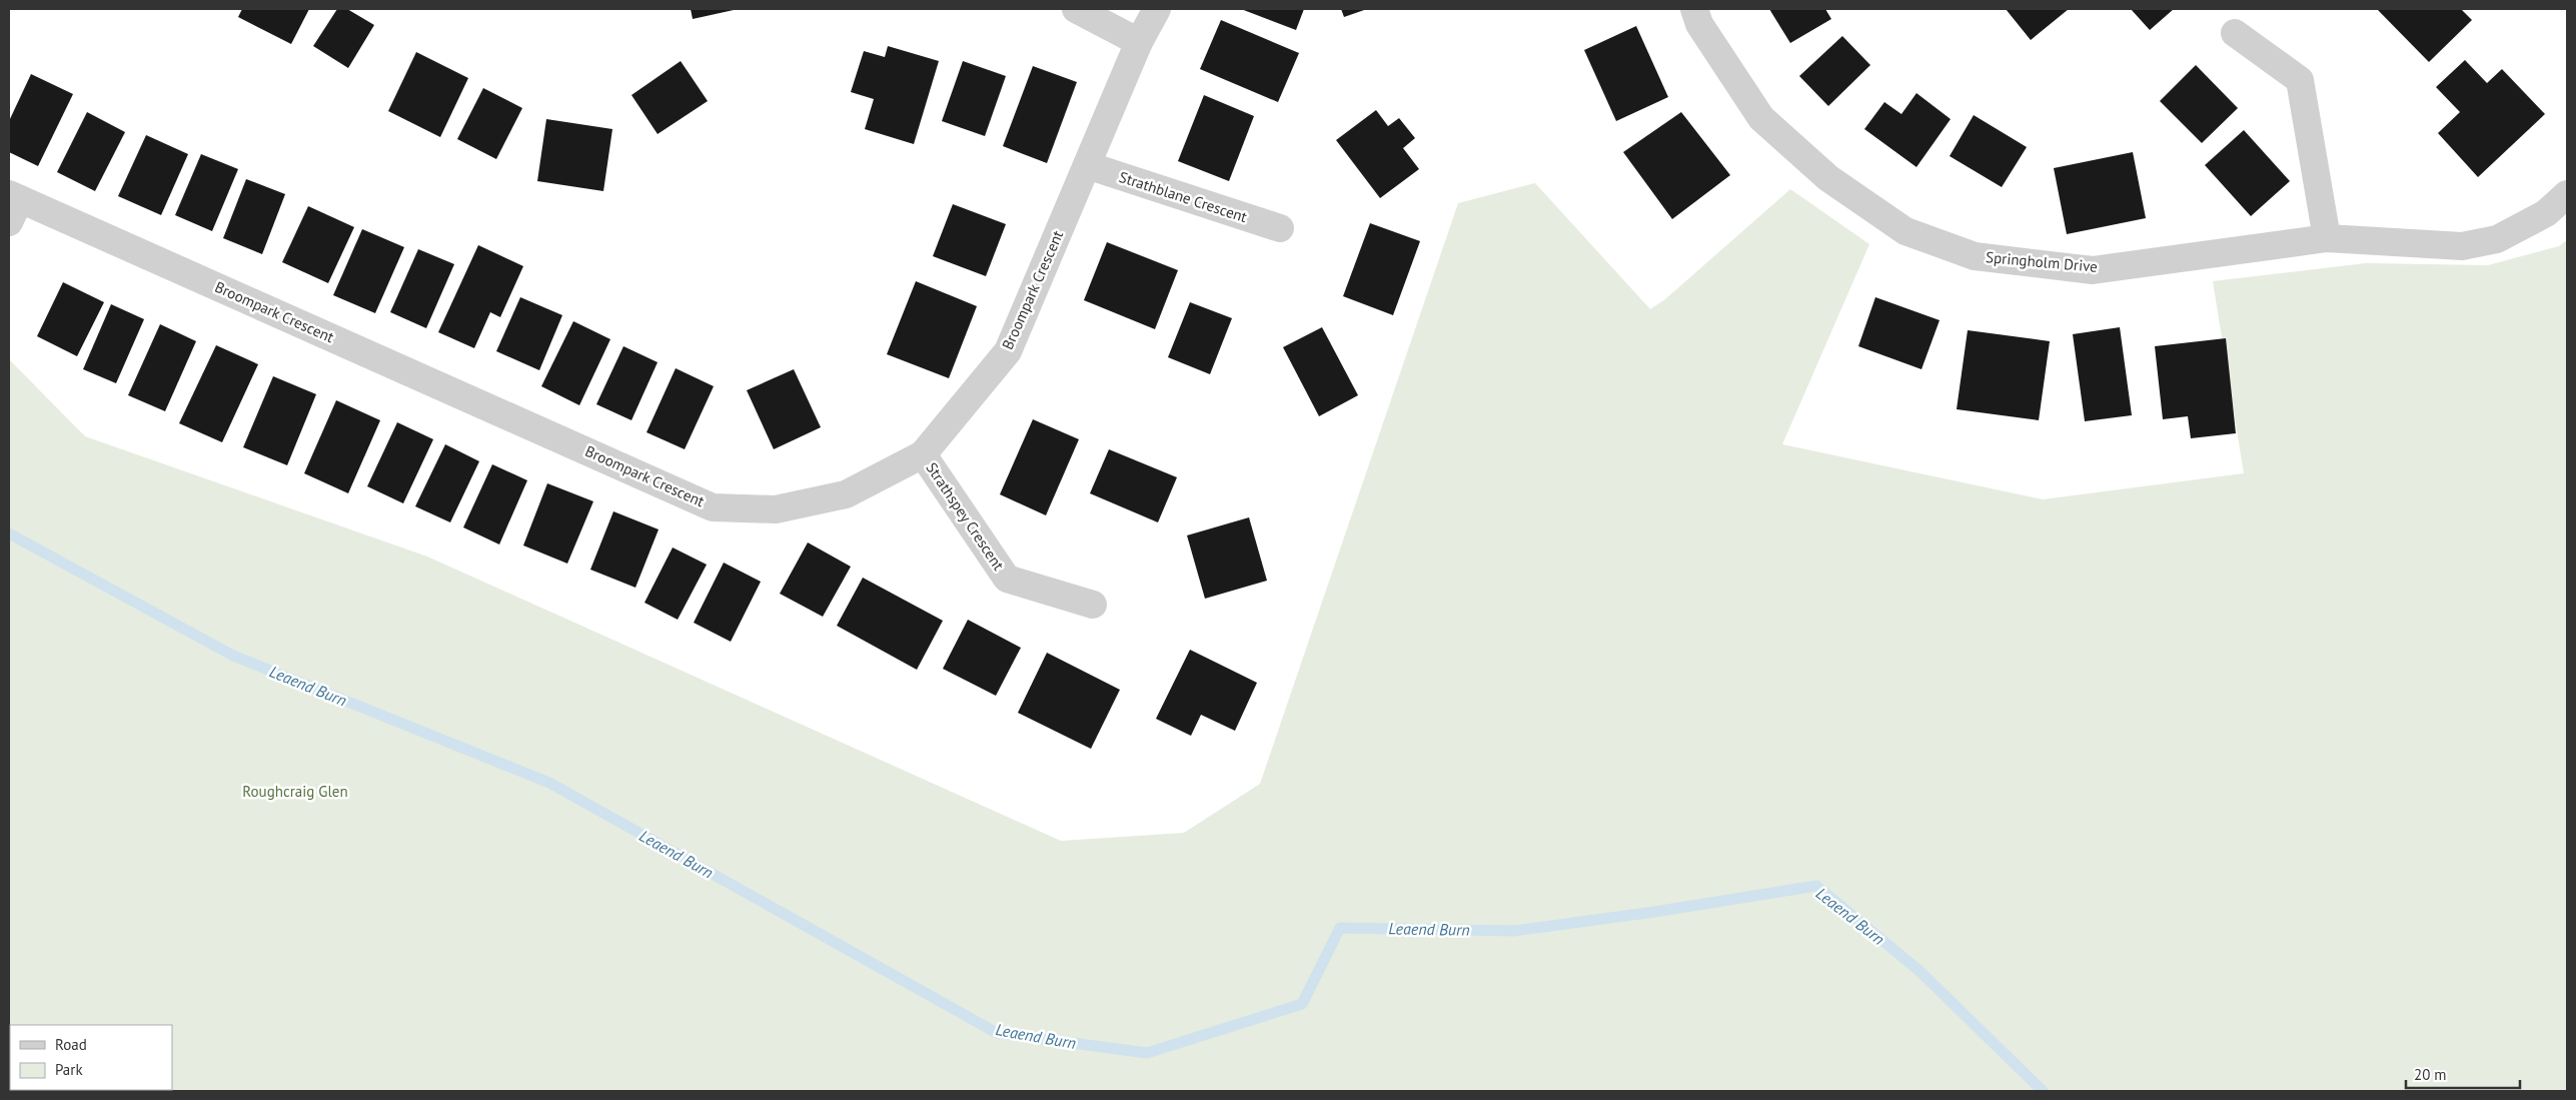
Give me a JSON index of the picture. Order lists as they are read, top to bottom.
{
  "streets": {
    "street": [
      "Strathblane Crescent",
      "Springholm Drive",
      "Broompark Crescent",
      "Strathspey Crescent"
    ]
  },
  "crossings": [
    ["Strathblane Crescent", "Broompark Crescent"],
    ["Broompark Crescent", "Strathspey Crescent"]
  ],
  "water": ["Leaend Burn"],
  "parks": ["Roughcraig Glen"],
  "legend": ["Road", "Park"],
  "scale_bar": "20 m"
}
